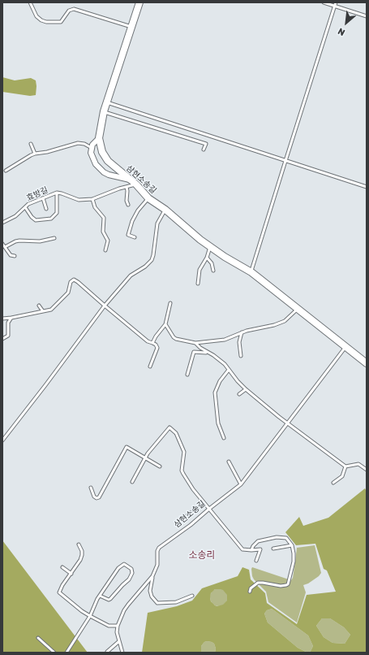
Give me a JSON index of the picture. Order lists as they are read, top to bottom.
{
  "streets": {
    "street": ["삼현소송길"],
    "lane": ["효방길"]
  },
  "crossings": [
    ["삼현소송길", "효방길"]
  ],
  "districts": ["소송리"],
  "north": "bottom left"
}
